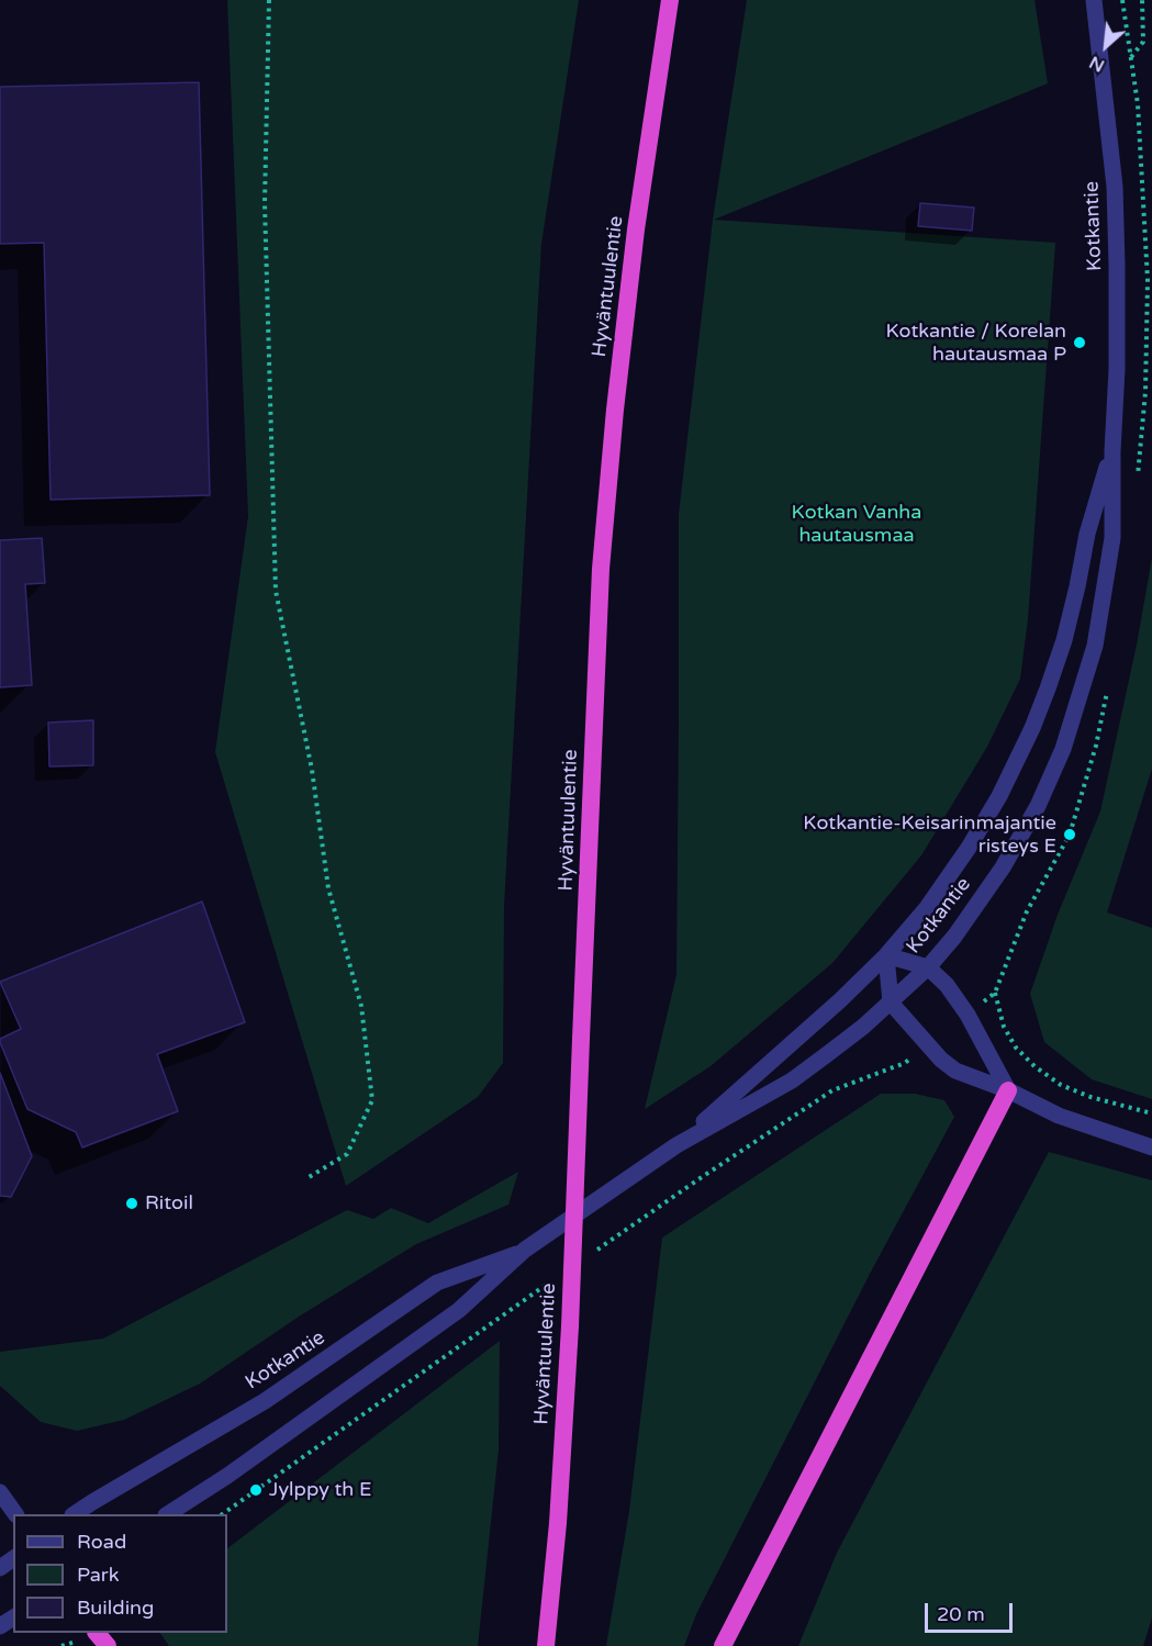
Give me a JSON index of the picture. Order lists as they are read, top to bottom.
{
  "streets": {
    "highway": ["Hyväntuulentie"],
    "street": ["Kotkantie"]
  },
  "parks": ["Kotkan Vanha hautausmaa"],
  "places": [
    "Kotkantie / Korelan hautausmaa P",
    "Kotkantie-Keisarinmajantie risteys E",
    "Ritoil",
    "Jylppy th E"
  ],
  "legend": ["Road", "Park", "Building"],
  "scale_bar": "20 m",
  "north": "bottom left"
}
